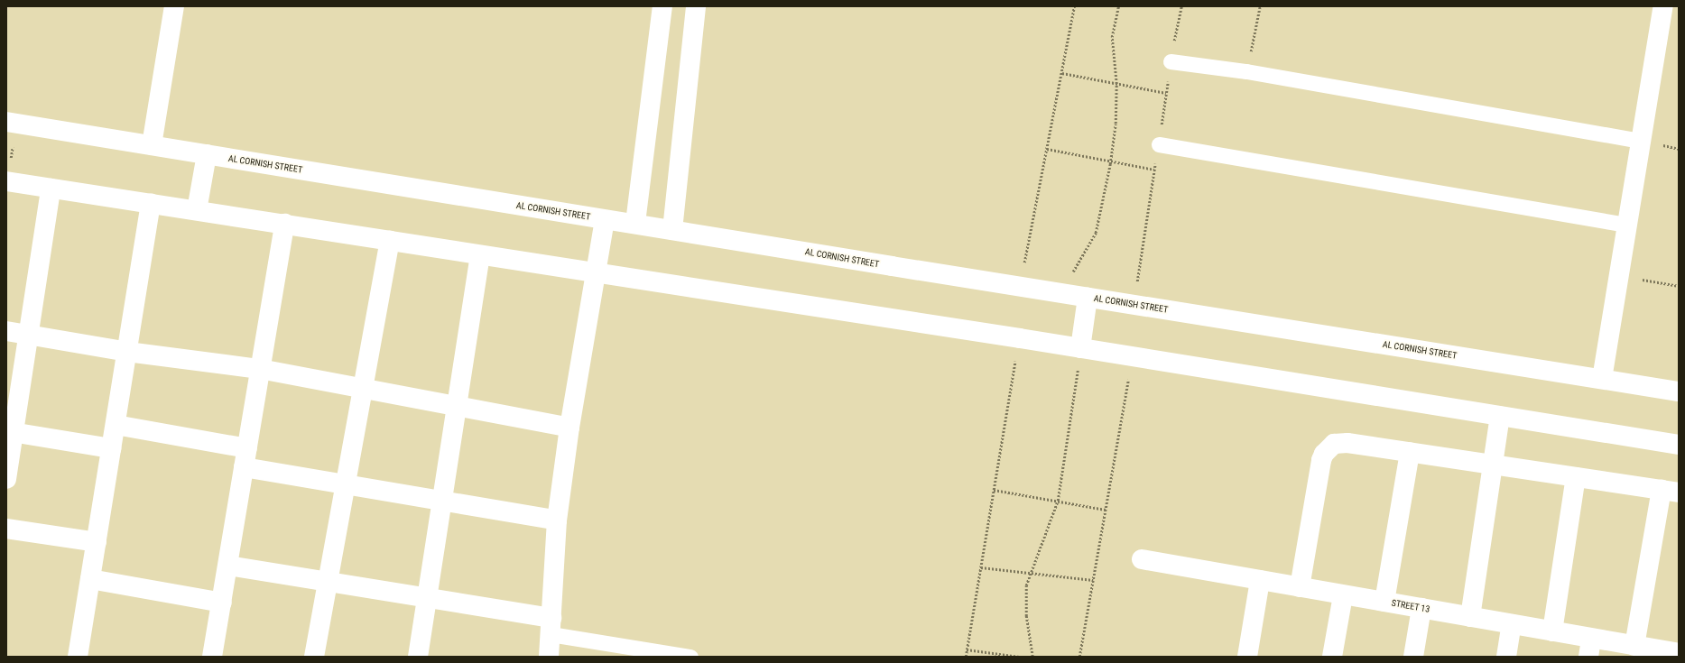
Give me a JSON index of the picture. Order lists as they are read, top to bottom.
{
  "streets": {
    "street": ["AL CORNISH STREET", "STREET 13"]
  }
}
